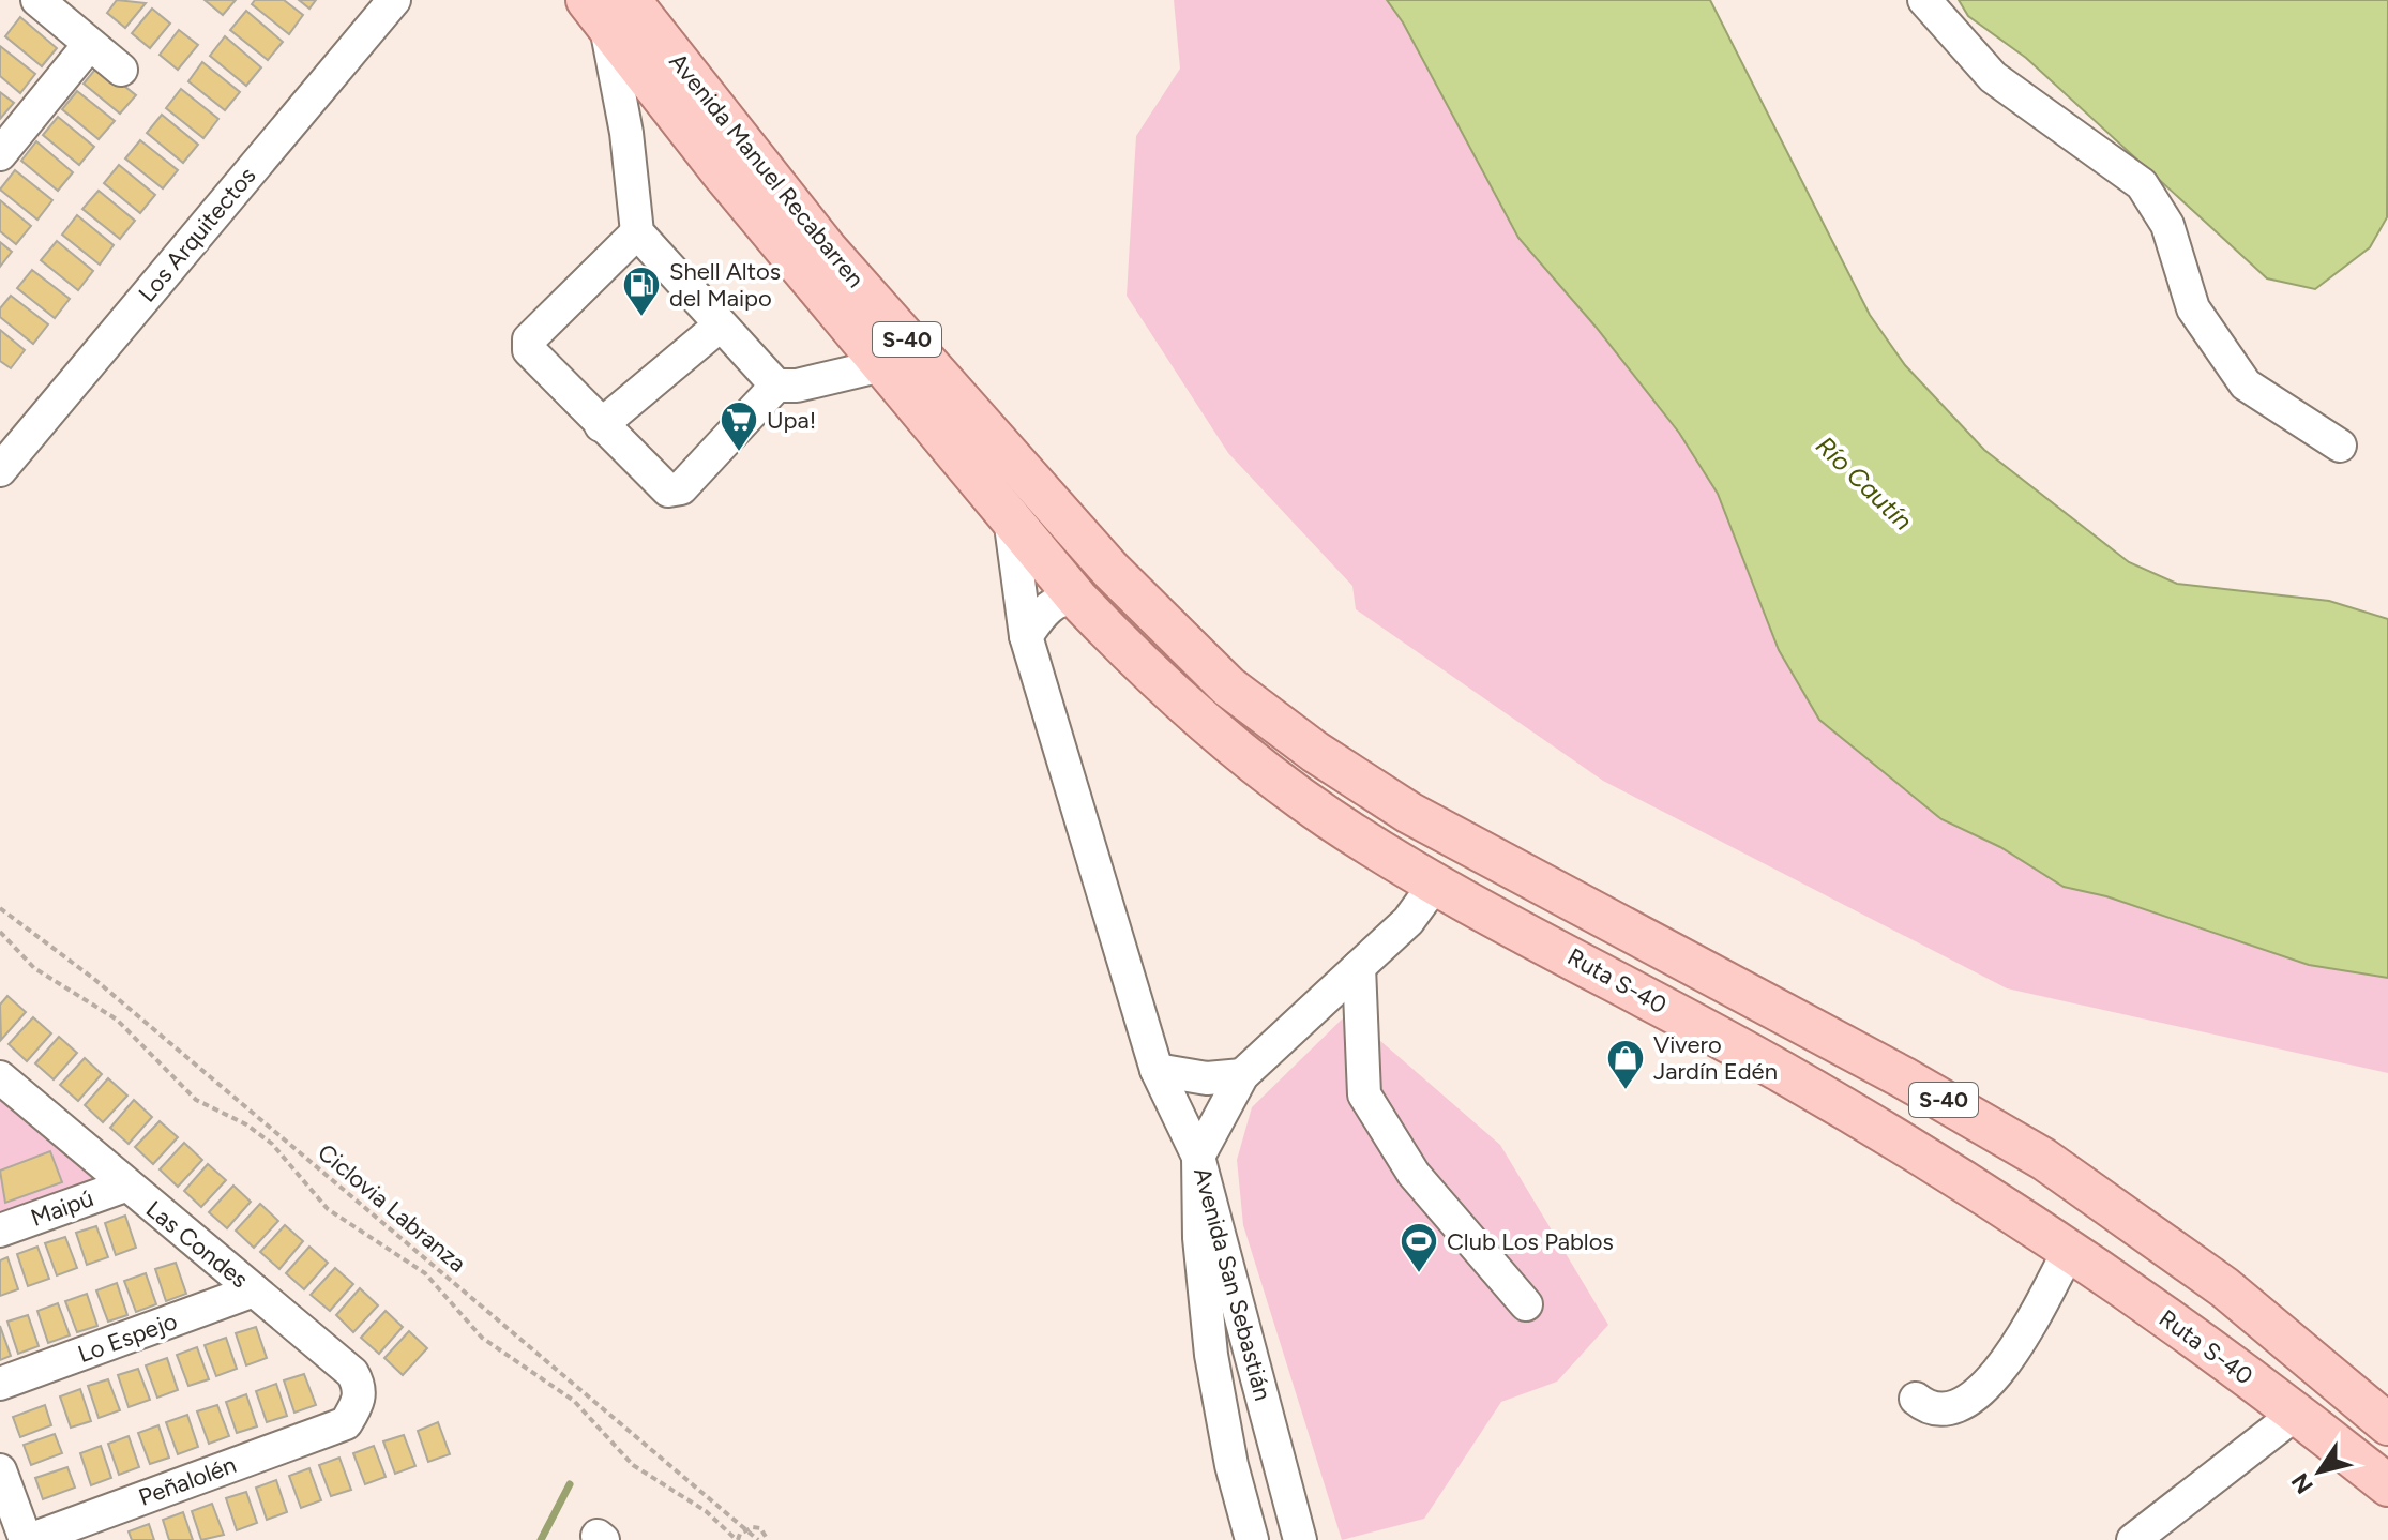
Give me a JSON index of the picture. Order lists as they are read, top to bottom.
{
  "streets": {
    "main road": ["Avenida Manuel Recabarren", "S-40", "Ruta S-40"],
    "street": [
      "Los Arquitectos",
      "Maipú",
      "Las Condes",
      "Avenida San Sebastián",
      "Lo Espejo",
      "Peñalolén"
    ],
    "path": ["Ciclovia Labranza"]
  },
  "crossings": [
    ["Avenida Manuel Recabarren", "Ruta S-40"],
    ["Maipú", "Las Condes"],
    ["Las Condes", "Lo Espejo"],
    ["Las Condes", "Peñalolén"]
  ],
  "water": ["Río Cautín"],
  "places": {
    "fuel station": ["Shell Altos del Maipo"],
    "supermarket": ["Upa!"],
    "shop": ["Vivero Jardín Edén"],
    "sports": ["Club Los Pablos"]
  },
  "north": "bottom left"
}
